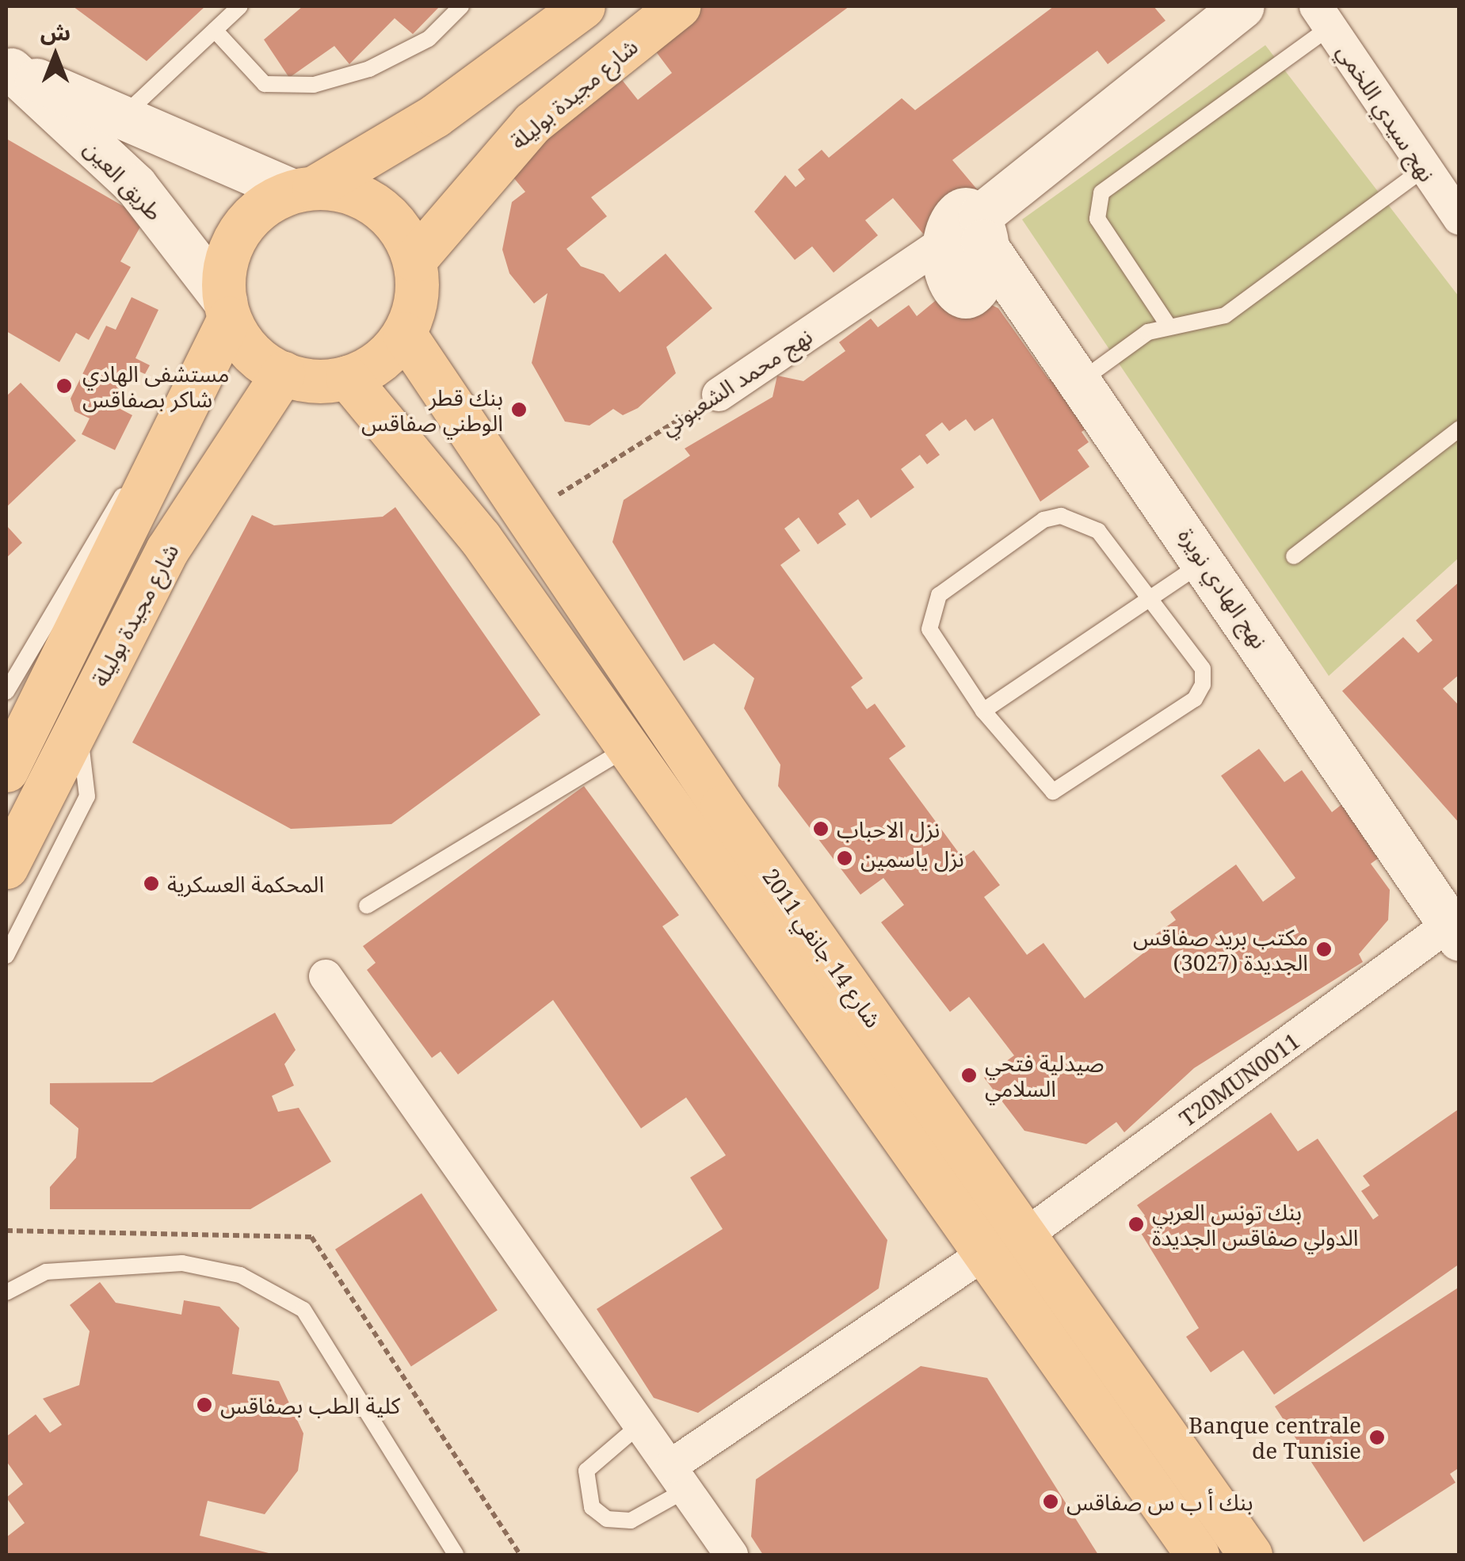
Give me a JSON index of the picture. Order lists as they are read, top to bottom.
{
  "streets": {
    "main road": ["شارع مجيدة بوليلة", "شارع 14 جانفي 2011"],
    "street": [
      "نهج سيدي اللخمي",
      "طريق العين",
      "نهج محمد الشعبوني",
      "نهج الهادي نويرة",
      "T20MUN0011"
    ]
  },
  "crossings": [
    ["شارع مجيدة بوليلة", "طريق العين"],
    ["شارع مجيدة بوليلة", "شارع 14 جانفي 2011"],
    ["طريق العين", "شارع 14 جانفي 2011"],
    ["نهج محمد الشعبوني", "نهج الهادي نويرة"],
    ["نهج محمد الشعبوني", "شارع 14 جانفي 2011"],
    ["نهج الهادي نويرة", "T20MUN0011"],
    ["شارع 14 جانفي 2011", "T20MUN0011"]
  ],
  "places": [
    "مستشفى الهادي شاكر بصفاقس",
    "بنك قطر الوطني صفاقس",
    "نزل الاحباب",
    "نزل ياسمين",
    "المحكمة العسكرية",
    "مكتب بريد صفاقس الجديدة (3027)",
    "صيدلية فتحي السلامي",
    "بنك تونس العربي الدولي صفاقس الجديدة",
    "كلية الطب بصفاقس",
    "Banque centrale de Tunisie",
    "بنك أ ب س صفاقس"
  ],
  "north": "top"
}
